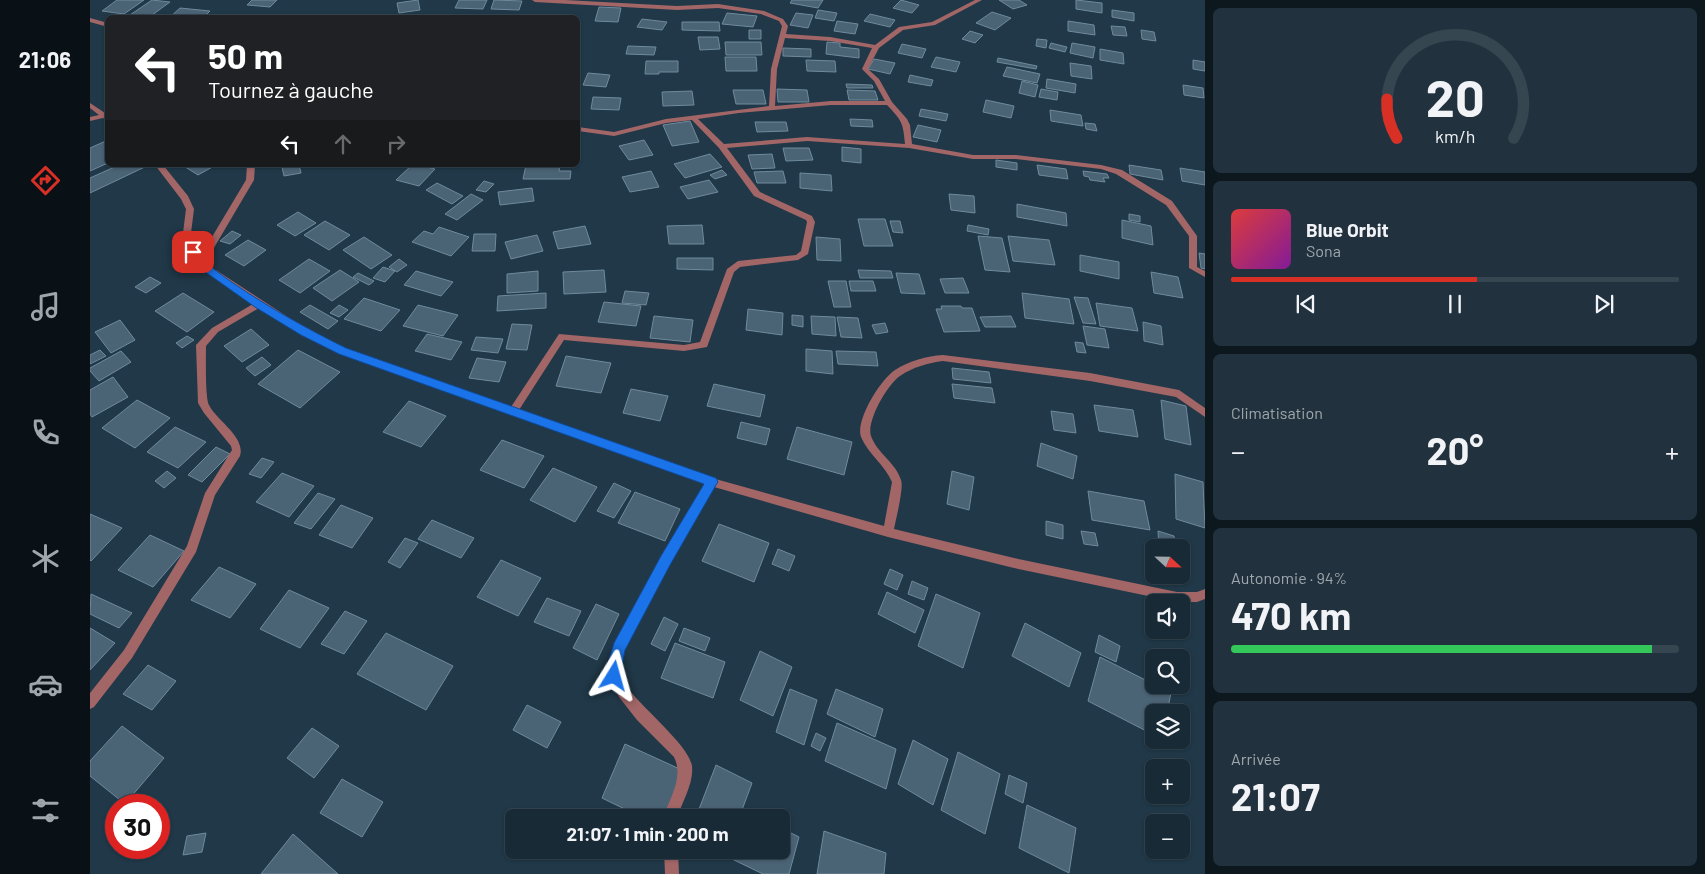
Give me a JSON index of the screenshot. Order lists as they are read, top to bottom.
{
  "north": "right",
  "page": {
    "tabs": "21:06",
    "turn": ["50 m", "Tournez à gauche"],
    "song": ["Blue Orbit", "Sona"],
    "tile": [
      "Climatisation",
      ["Autonomie · 94%", "470 km"],
      ["Arrivée", "21:07"]
    ],
    "heat": ["−", "20°", "+"],
    "map_buttons": ["+", "−"],
    "limit": "30",
    "trip": "21:07 · 1 min · 200 m",
    "gauge": ["20", "km/h"]
  }
}
